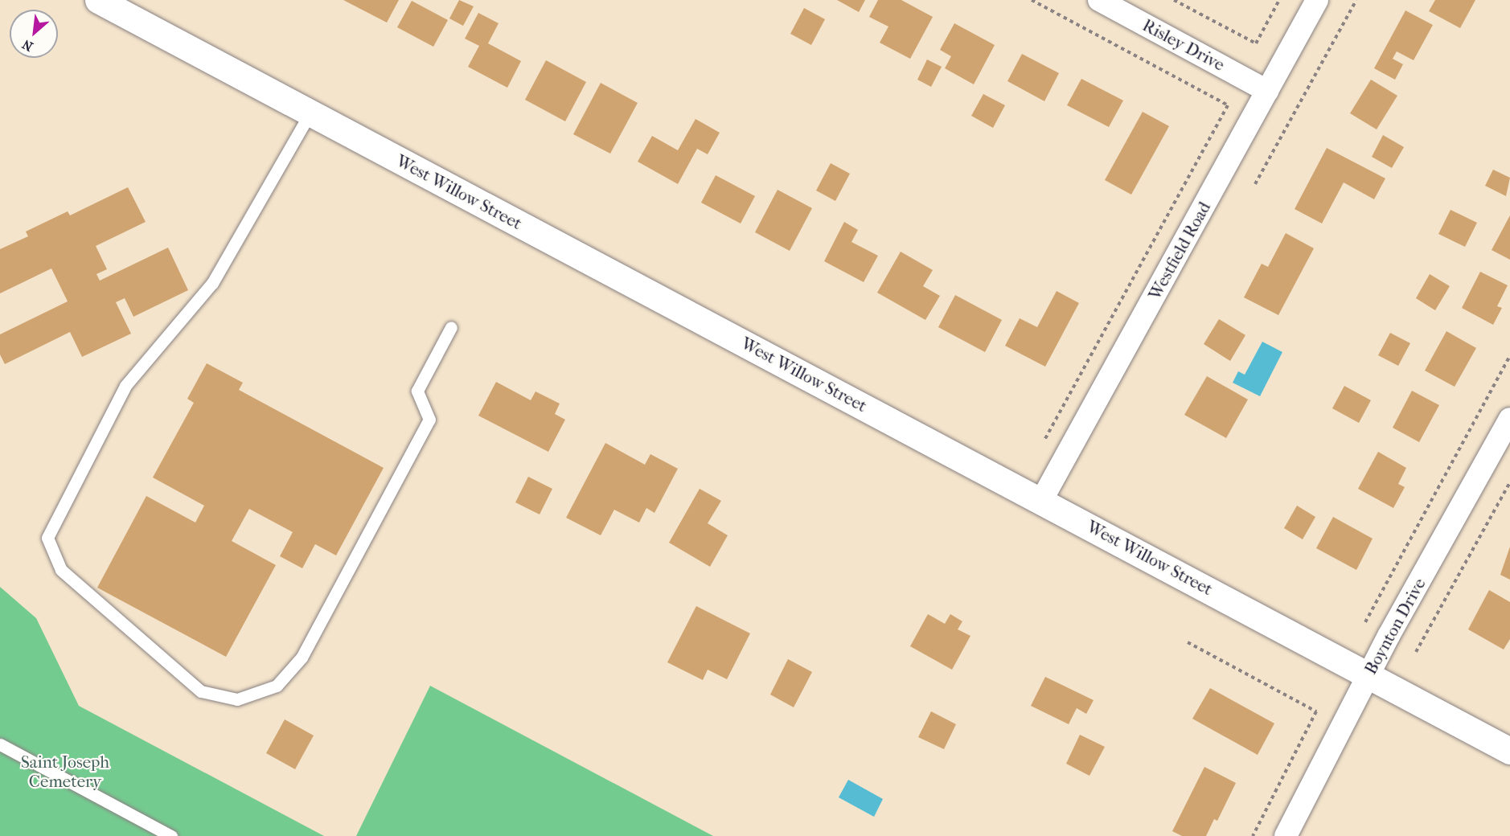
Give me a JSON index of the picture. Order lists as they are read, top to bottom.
{
  "streets": {
    "street": [
      "Risley Drive",
      "West Willow Street",
      "Westfield Road",
      "Boynton Drive"
    ]
  },
  "crossings": [
    ["Risley Drive", "Westfield Road"],
    ["West Willow Street", "Westfield Road"],
    ["West Willow Street", "Boynton Drive"]
  ],
  "parks": ["Saint Joseph Cemetery"],
  "north": "bottom left"
}
